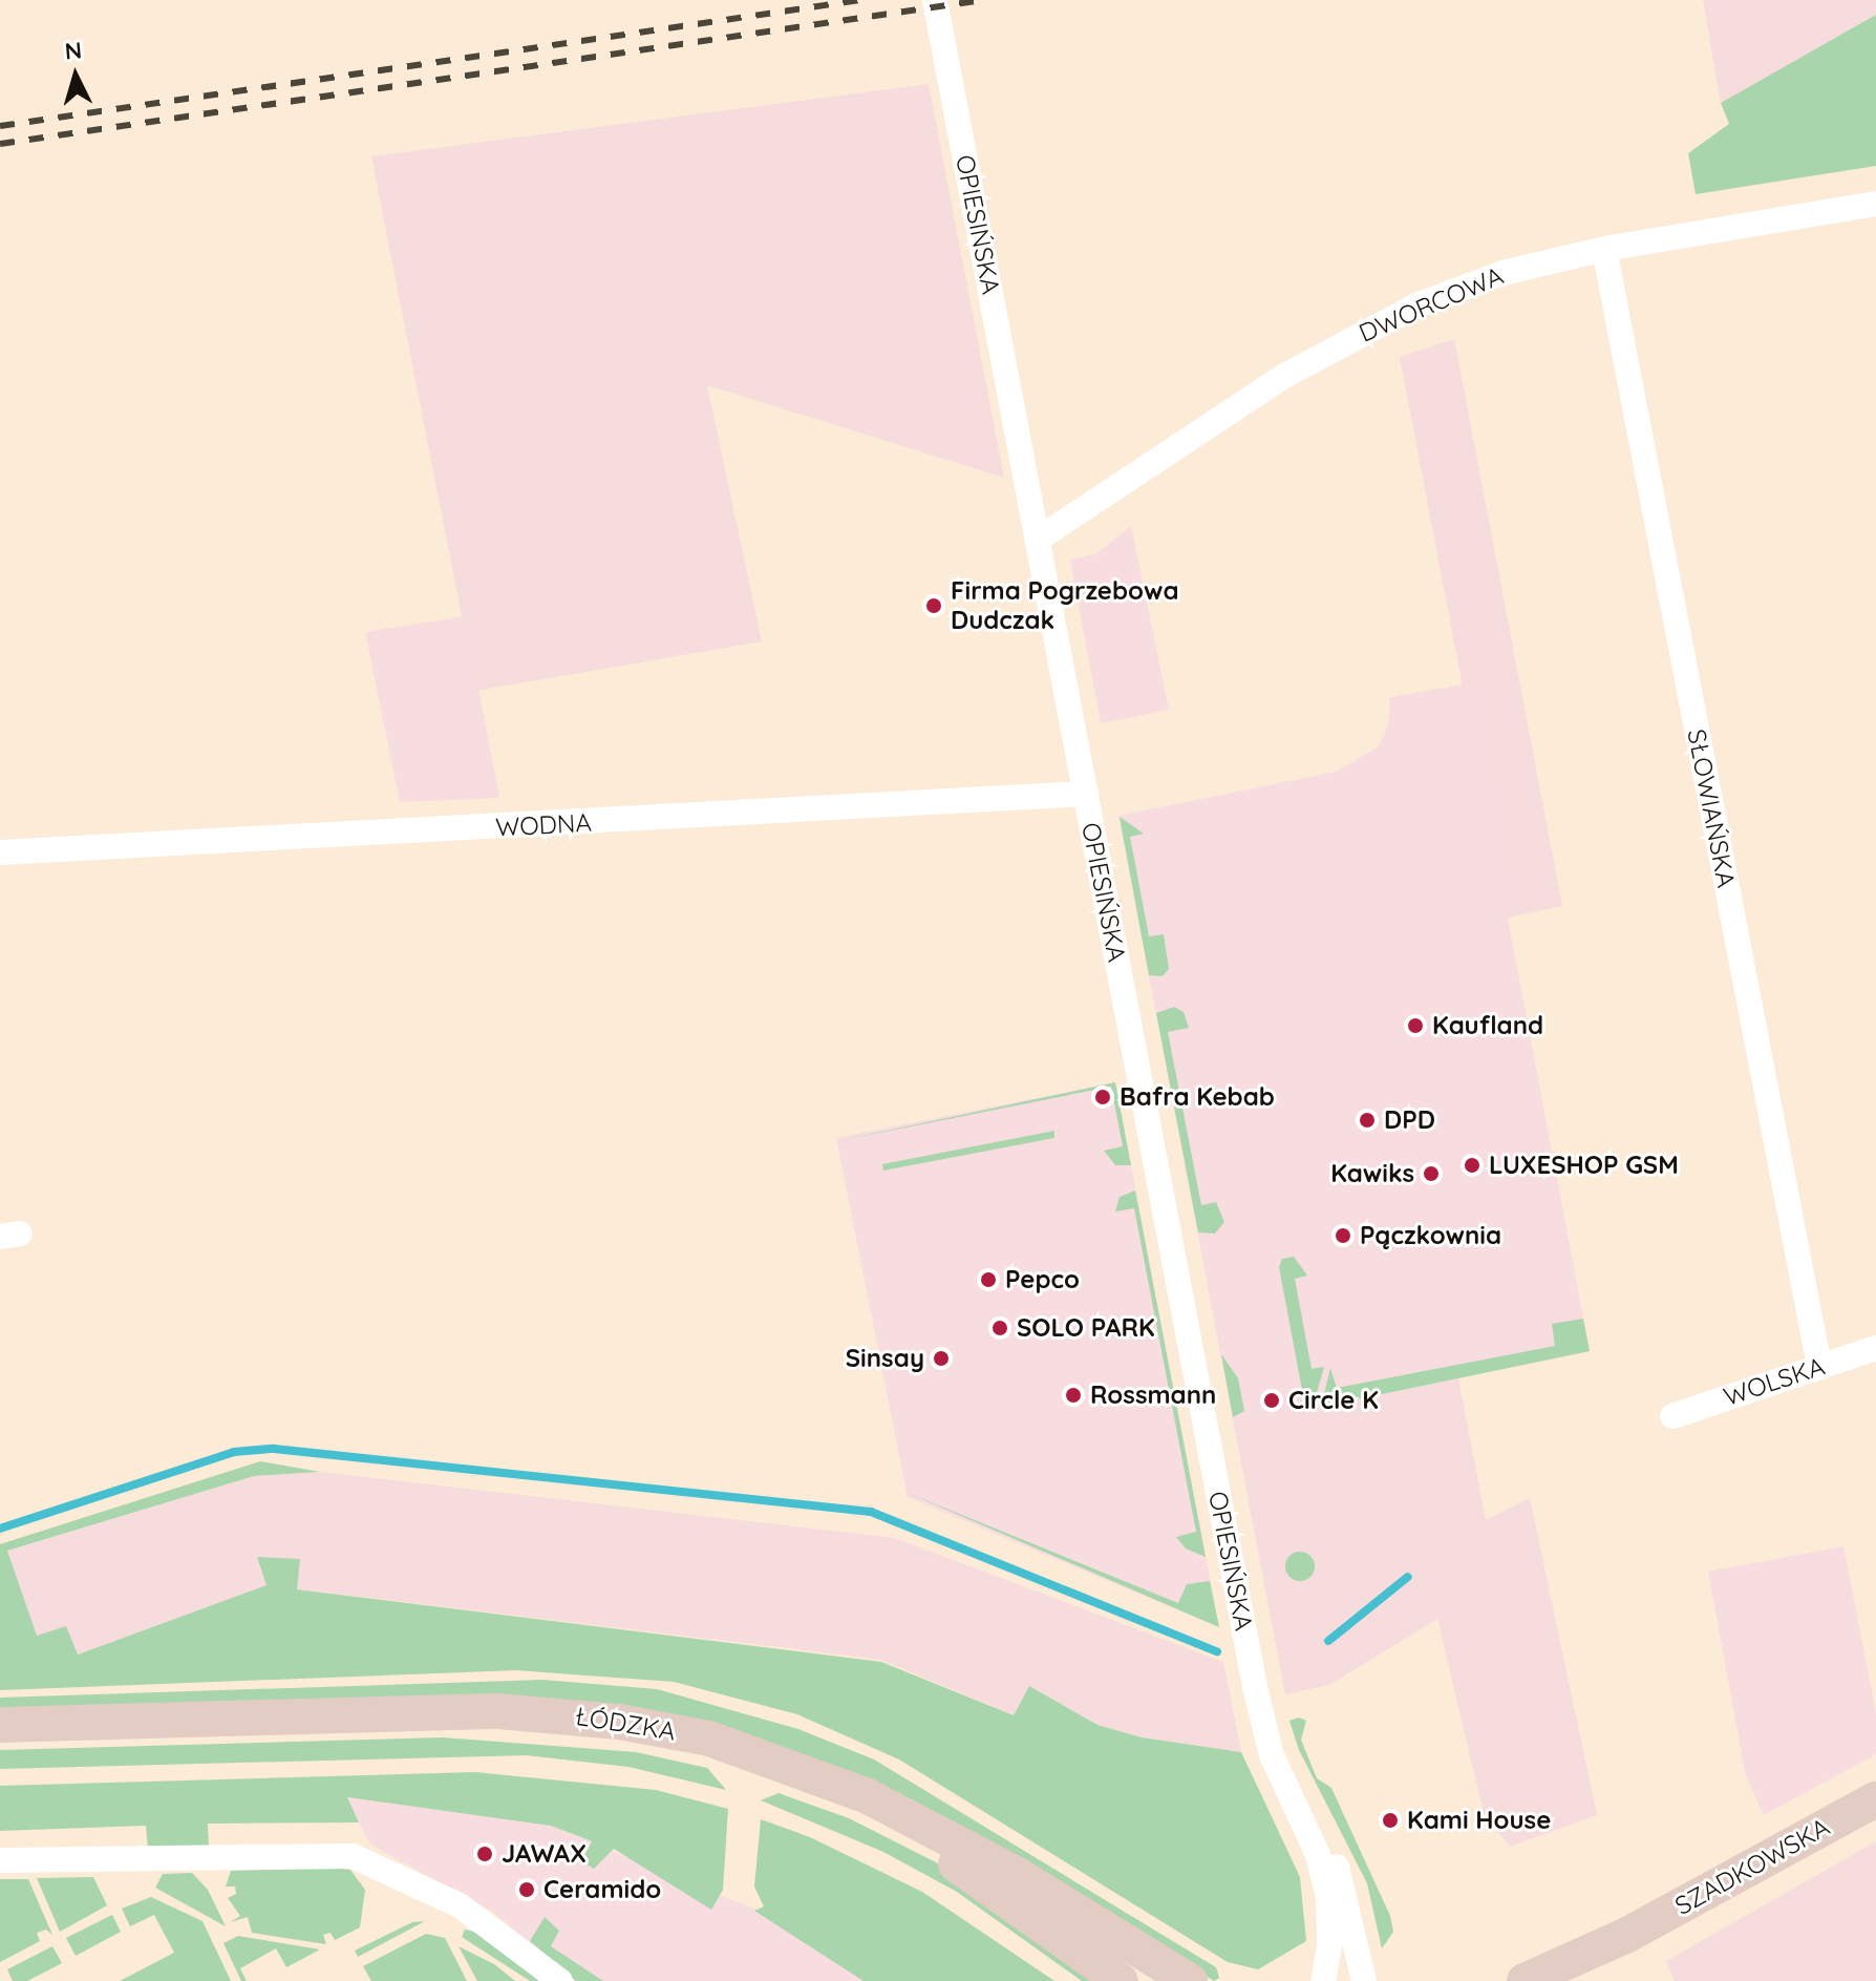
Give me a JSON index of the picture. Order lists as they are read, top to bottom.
{
  "streets": {
    "main road": ["ŁÓDZKA", "SZADKOWSKA"],
    "street": [
      "OPIESIŃSKA",
      "DWORCOWA",
      "SŁOWIAŃSKA",
      "WODNA",
      "WOLSKA"
    ]
  },
  "crossings": [
    ["OPIESIŃSKA", "DWORCOWA"],
    ["OPIESIŃSKA", "WODNA"],
    ["DWORCOWA", "SŁOWIAŃSKA"],
    ["SŁOWIAŃSKA", "WOLSKA"]
  ],
  "places": [
    "Firma Pogrzebowa Dudczak",
    "Kaufland",
    "Bafra Kebab",
    "DPD",
    "LUXESHOP GSM",
    "Kawiks",
    "Pączkownia",
    "Pepco",
    "SOLO PARK",
    "Sinsay",
    "Rossmann",
    "Circle K",
    "Kami House",
    "JAWAX",
    "Ceramido"
  ],
  "north": "top"
}
